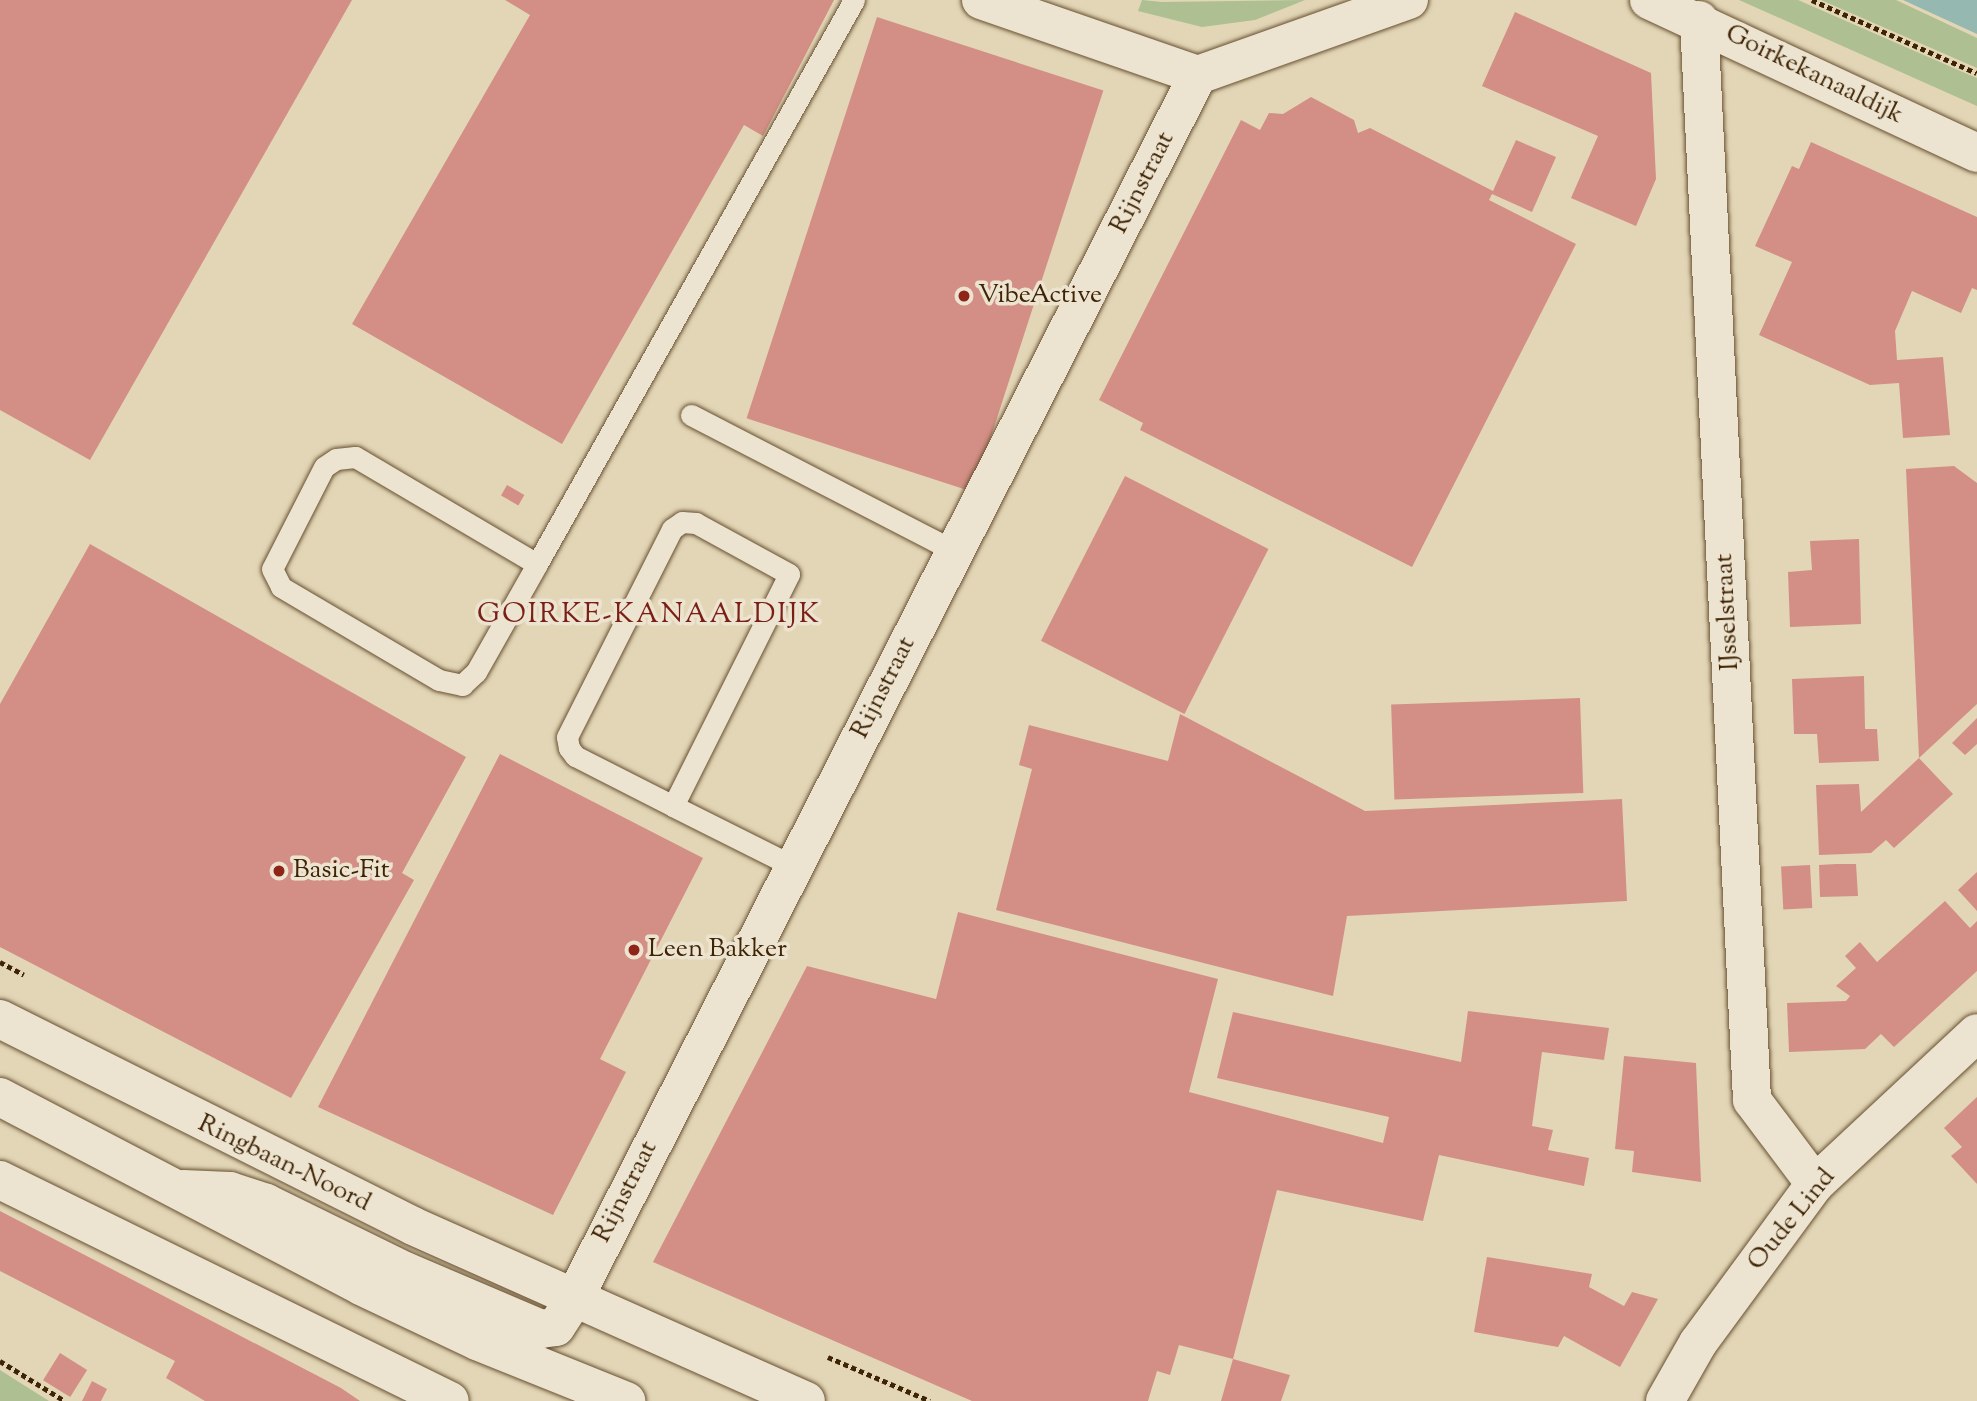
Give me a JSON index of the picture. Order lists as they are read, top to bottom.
{
  "streets": {
    "street": [
      "Goirkekanaaldijk",
      "Rijnstraat",
      "IJsselstraat",
      "Ringbaan-Noord",
      "Oude Lind"
    ]
  },
  "crossings": [
    ["Goirkekanaaldijk", "IJsselstraat"],
    ["Rijnstraat", "Ringbaan-Noord"],
    ["IJsselstraat", "Oude Lind"]
  ],
  "districts": ["GOIRKE-KANAALDIJK"],
  "places": ["VibeActive", "Basic-Fit", "Leen Bakker"]
}
